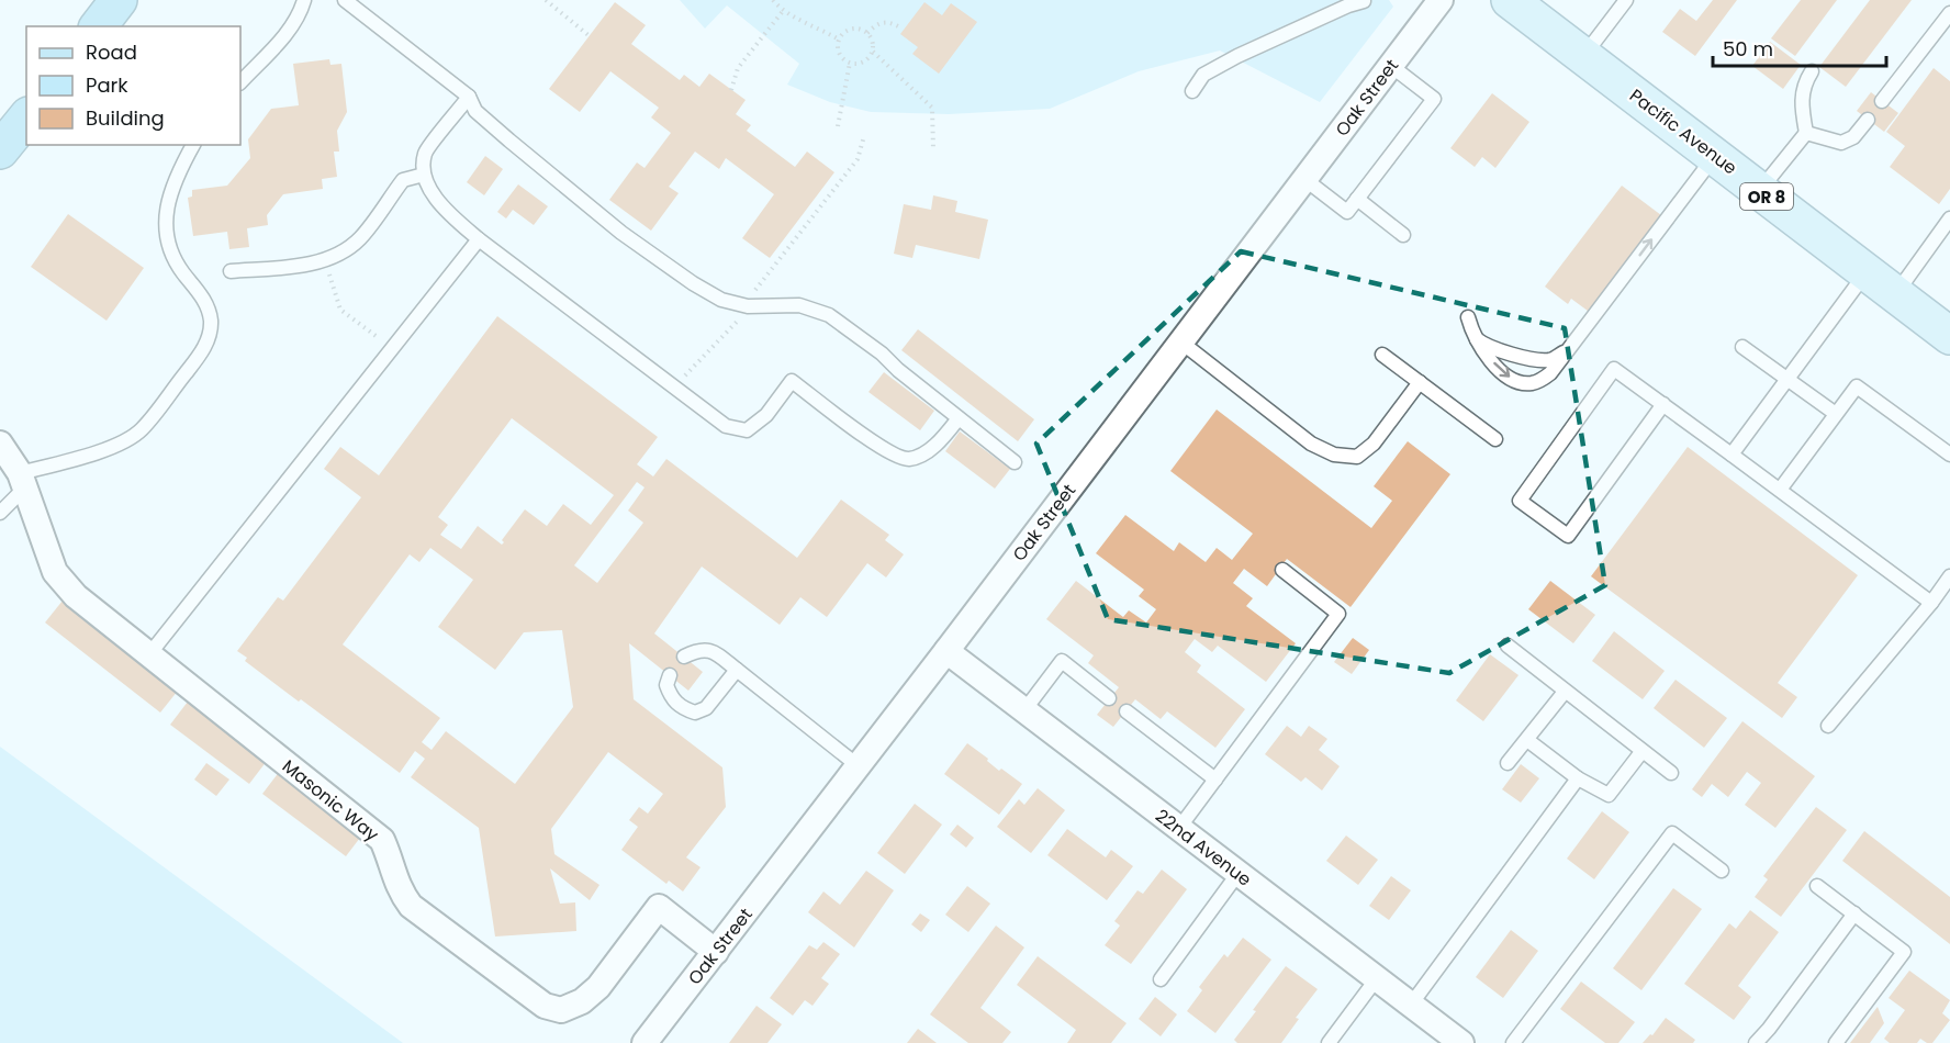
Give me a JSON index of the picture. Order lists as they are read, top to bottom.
{
  "streets": {
    "main road": ["Pacific Avenue", "OR 8"],
    "street": ["Oak Street", "Masonic Way", "22nd Avenue"]
  },
  "crossings": [
    ["Oak Street", "Masonic Way"],
    ["Oak Street", "22nd Avenue"]
  ],
  "legend": ["Road", "Park", "Building"],
  "scale_bar": "50 m"
}
